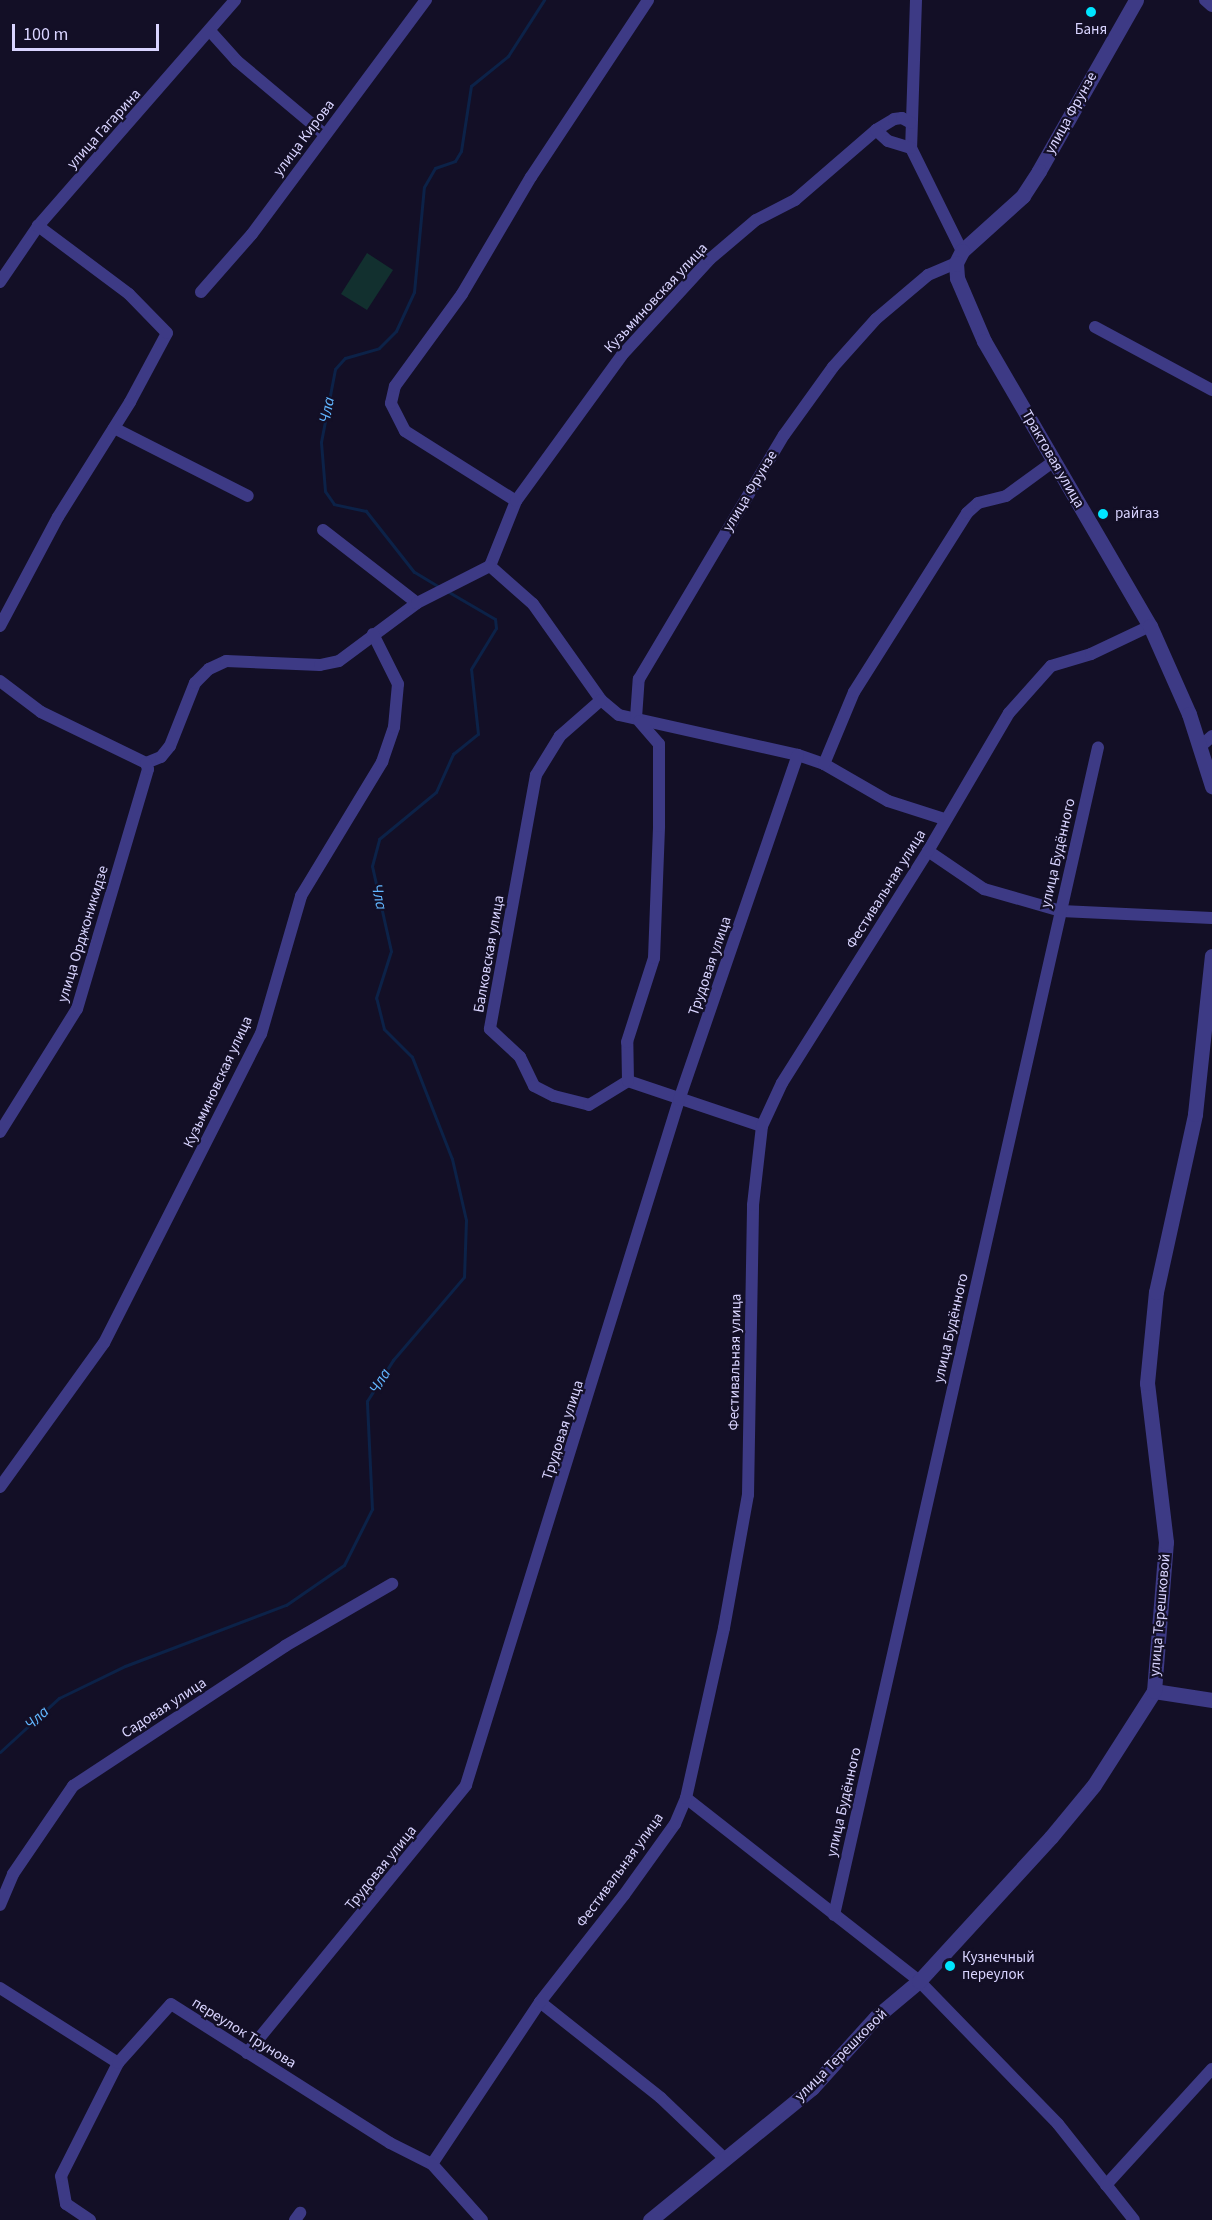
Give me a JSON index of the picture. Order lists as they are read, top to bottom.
{
  "streets": {
    "street": [
      "улица Фрунзе",
      "улица Гагарина",
      "улица Кирова",
      "Кузьминовская улица",
      "Трактовая улица",
      "улица Будённого",
      "Фестивальная улица",
      "улица Орджоникидзе",
      "Балковская улица",
      "Трудовая улица",
      "улица Терешковой",
      "Садовая улица",
      "переулок Трунова"
    ]
  },
  "crossings": [
    ["улица Фрунзе", "Трактовая улица"],
    ["Трактовая улица", "Фестивальная улица"],
    ["Фестивальная улица", "переулок Трунова"],
    ["Трудовая улица", "переулок Трунова"]
  ],
  "water": ["Чла"],
  "places": ["Баня", "райгаз", "Кузнечный переулок"],
  "scale_bar": "100 m"
}
